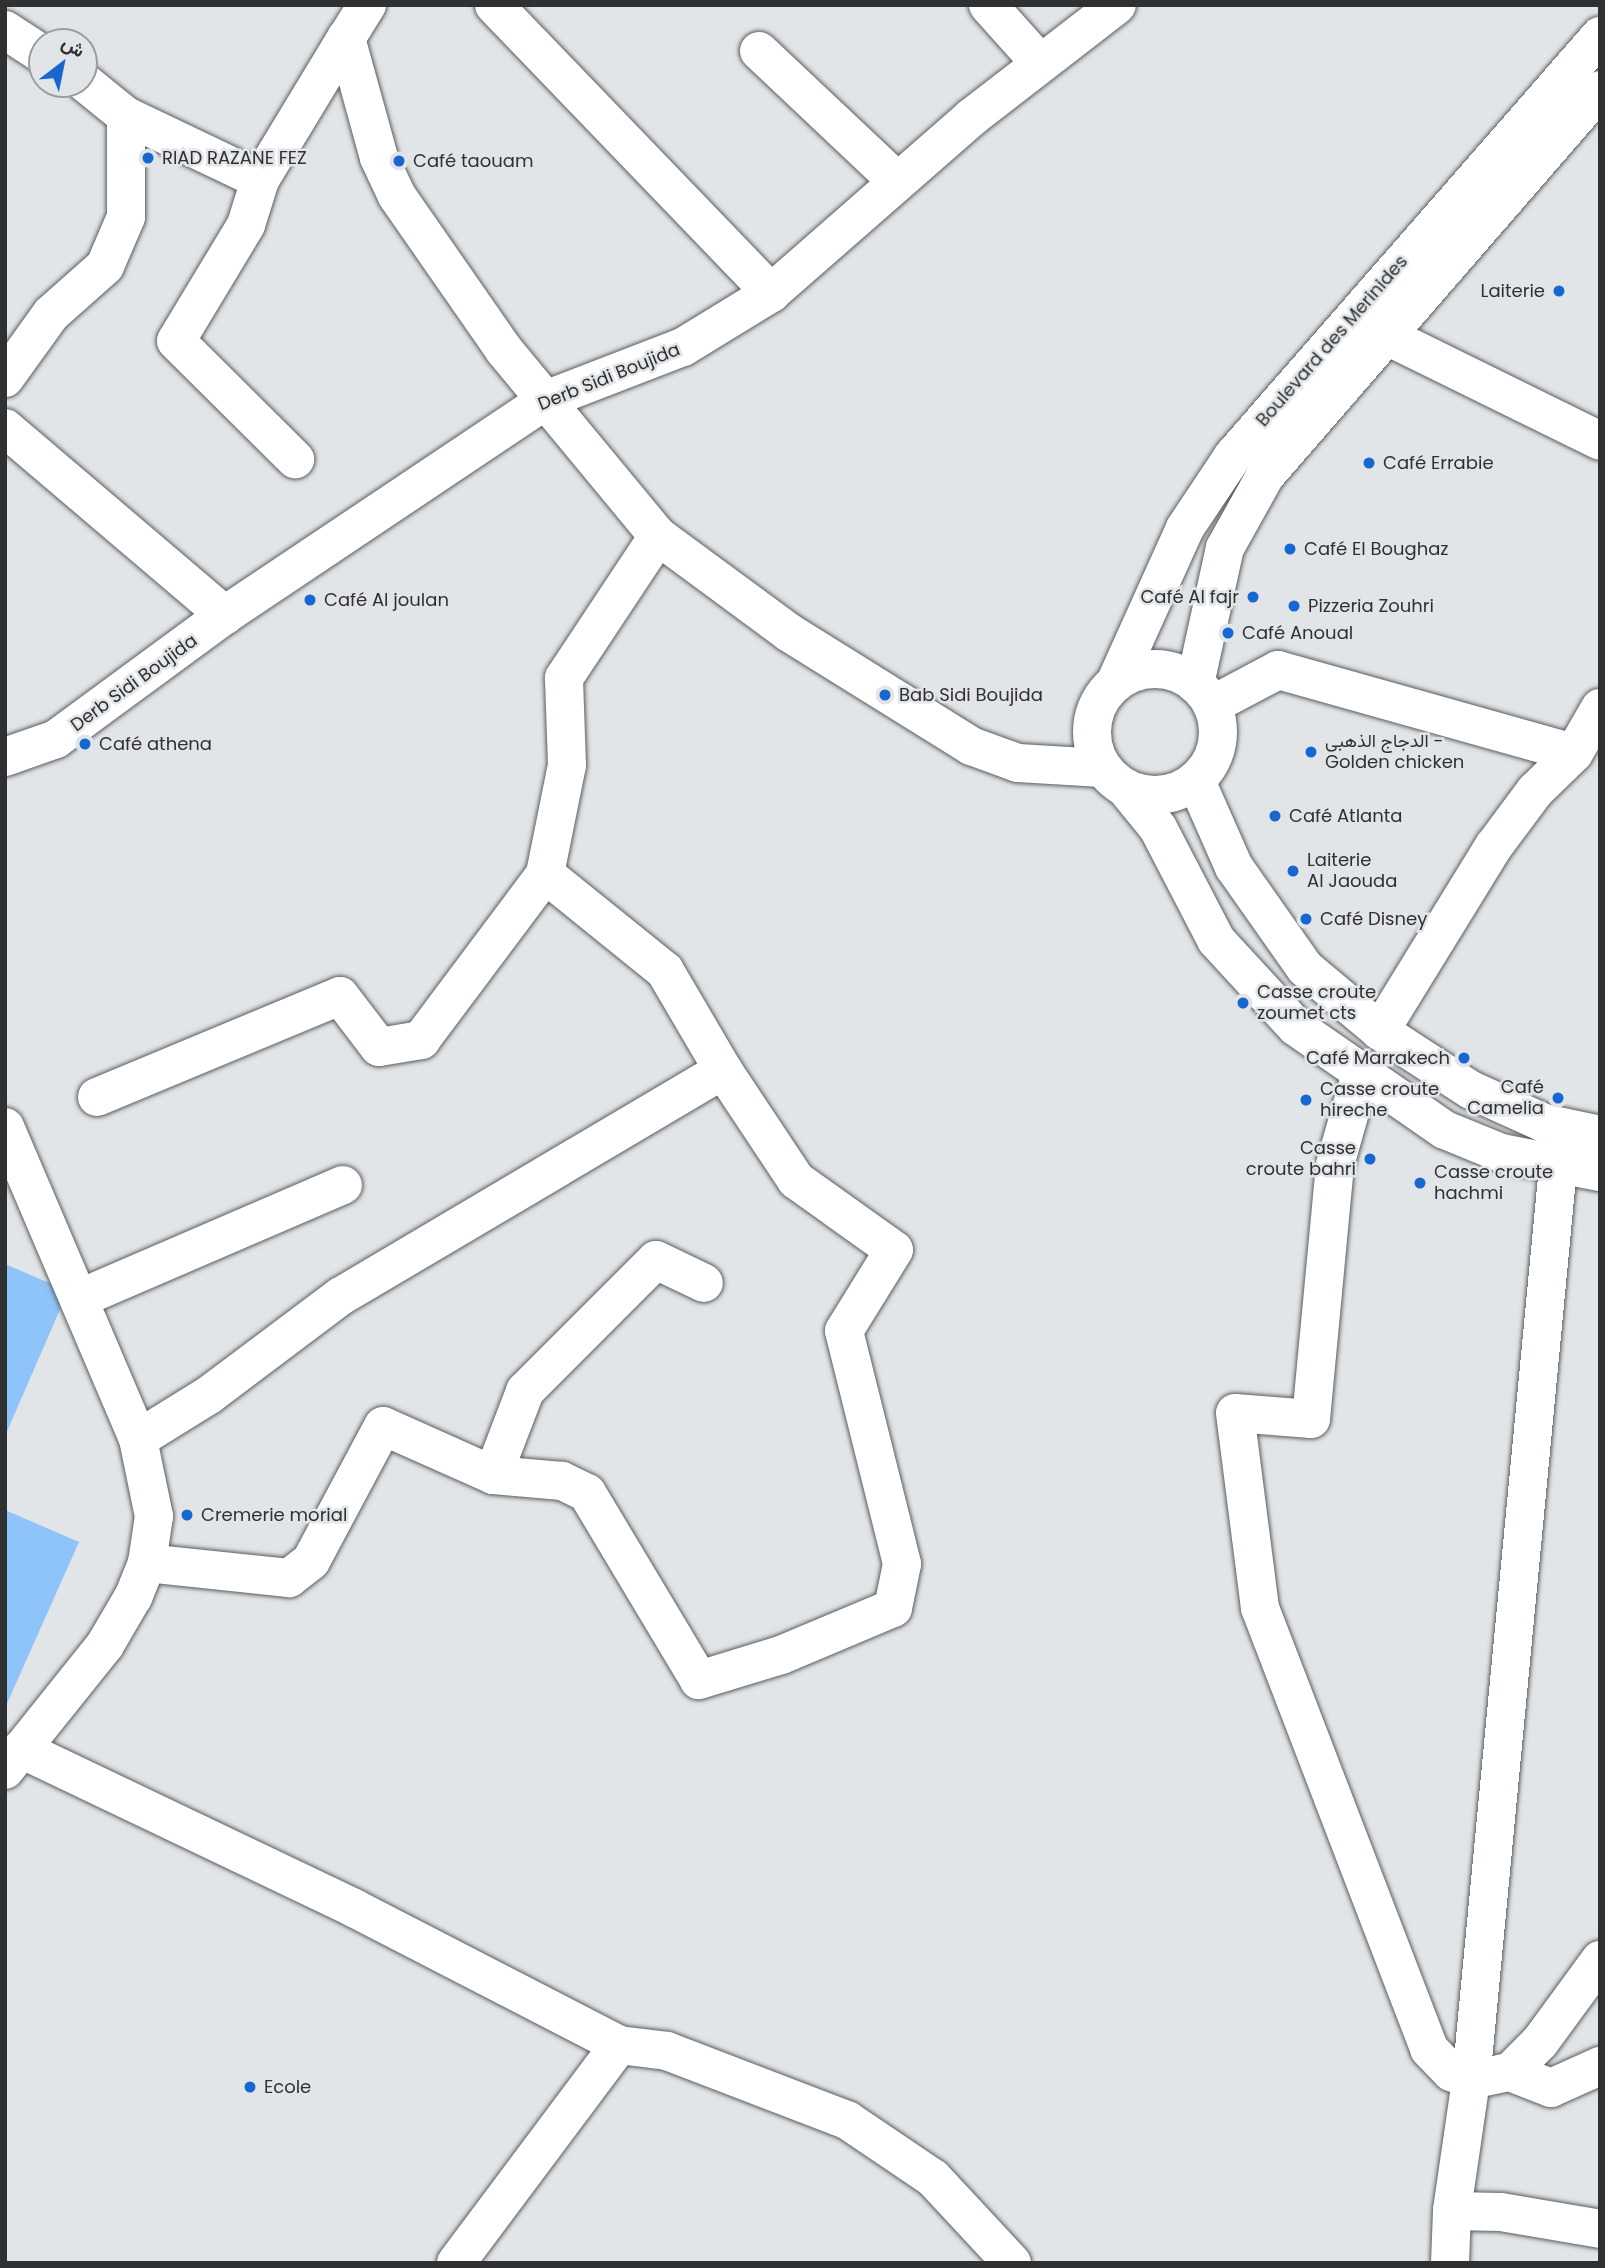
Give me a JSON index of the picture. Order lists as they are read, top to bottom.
{
  "streets": {
    "street": ["Boulevard des Merinides", "Derb Sidi Boujida"]
  },
  "places": [
    "RIAD RAZANE FEZ",
    "Café taouam",
    "Laiterie",
    "Café Errabie",
    "Café El Boughaz",
    "Café Al fajr",
    "Café Al joulan",
    "Pizzeria Zouhri",
    "Café Anoual",
    "Bab Sidi Boujida",
    "Café athena",
    "الدجاج الذهبي - Golden chicken",
    "Café Atlanta",
    "Laiterie Al Jaouda",
    "Café Disney",
    "Casse croute zoumet cts",
    "Café Marrakech",
    "Café Camelia",
    "Casse croute hireche",
    "Casse croute bahri",
    "Casse croute hachmi",
    "Cremerie morial",
    "Ecole"
  ],
  "north": "top right"
}
